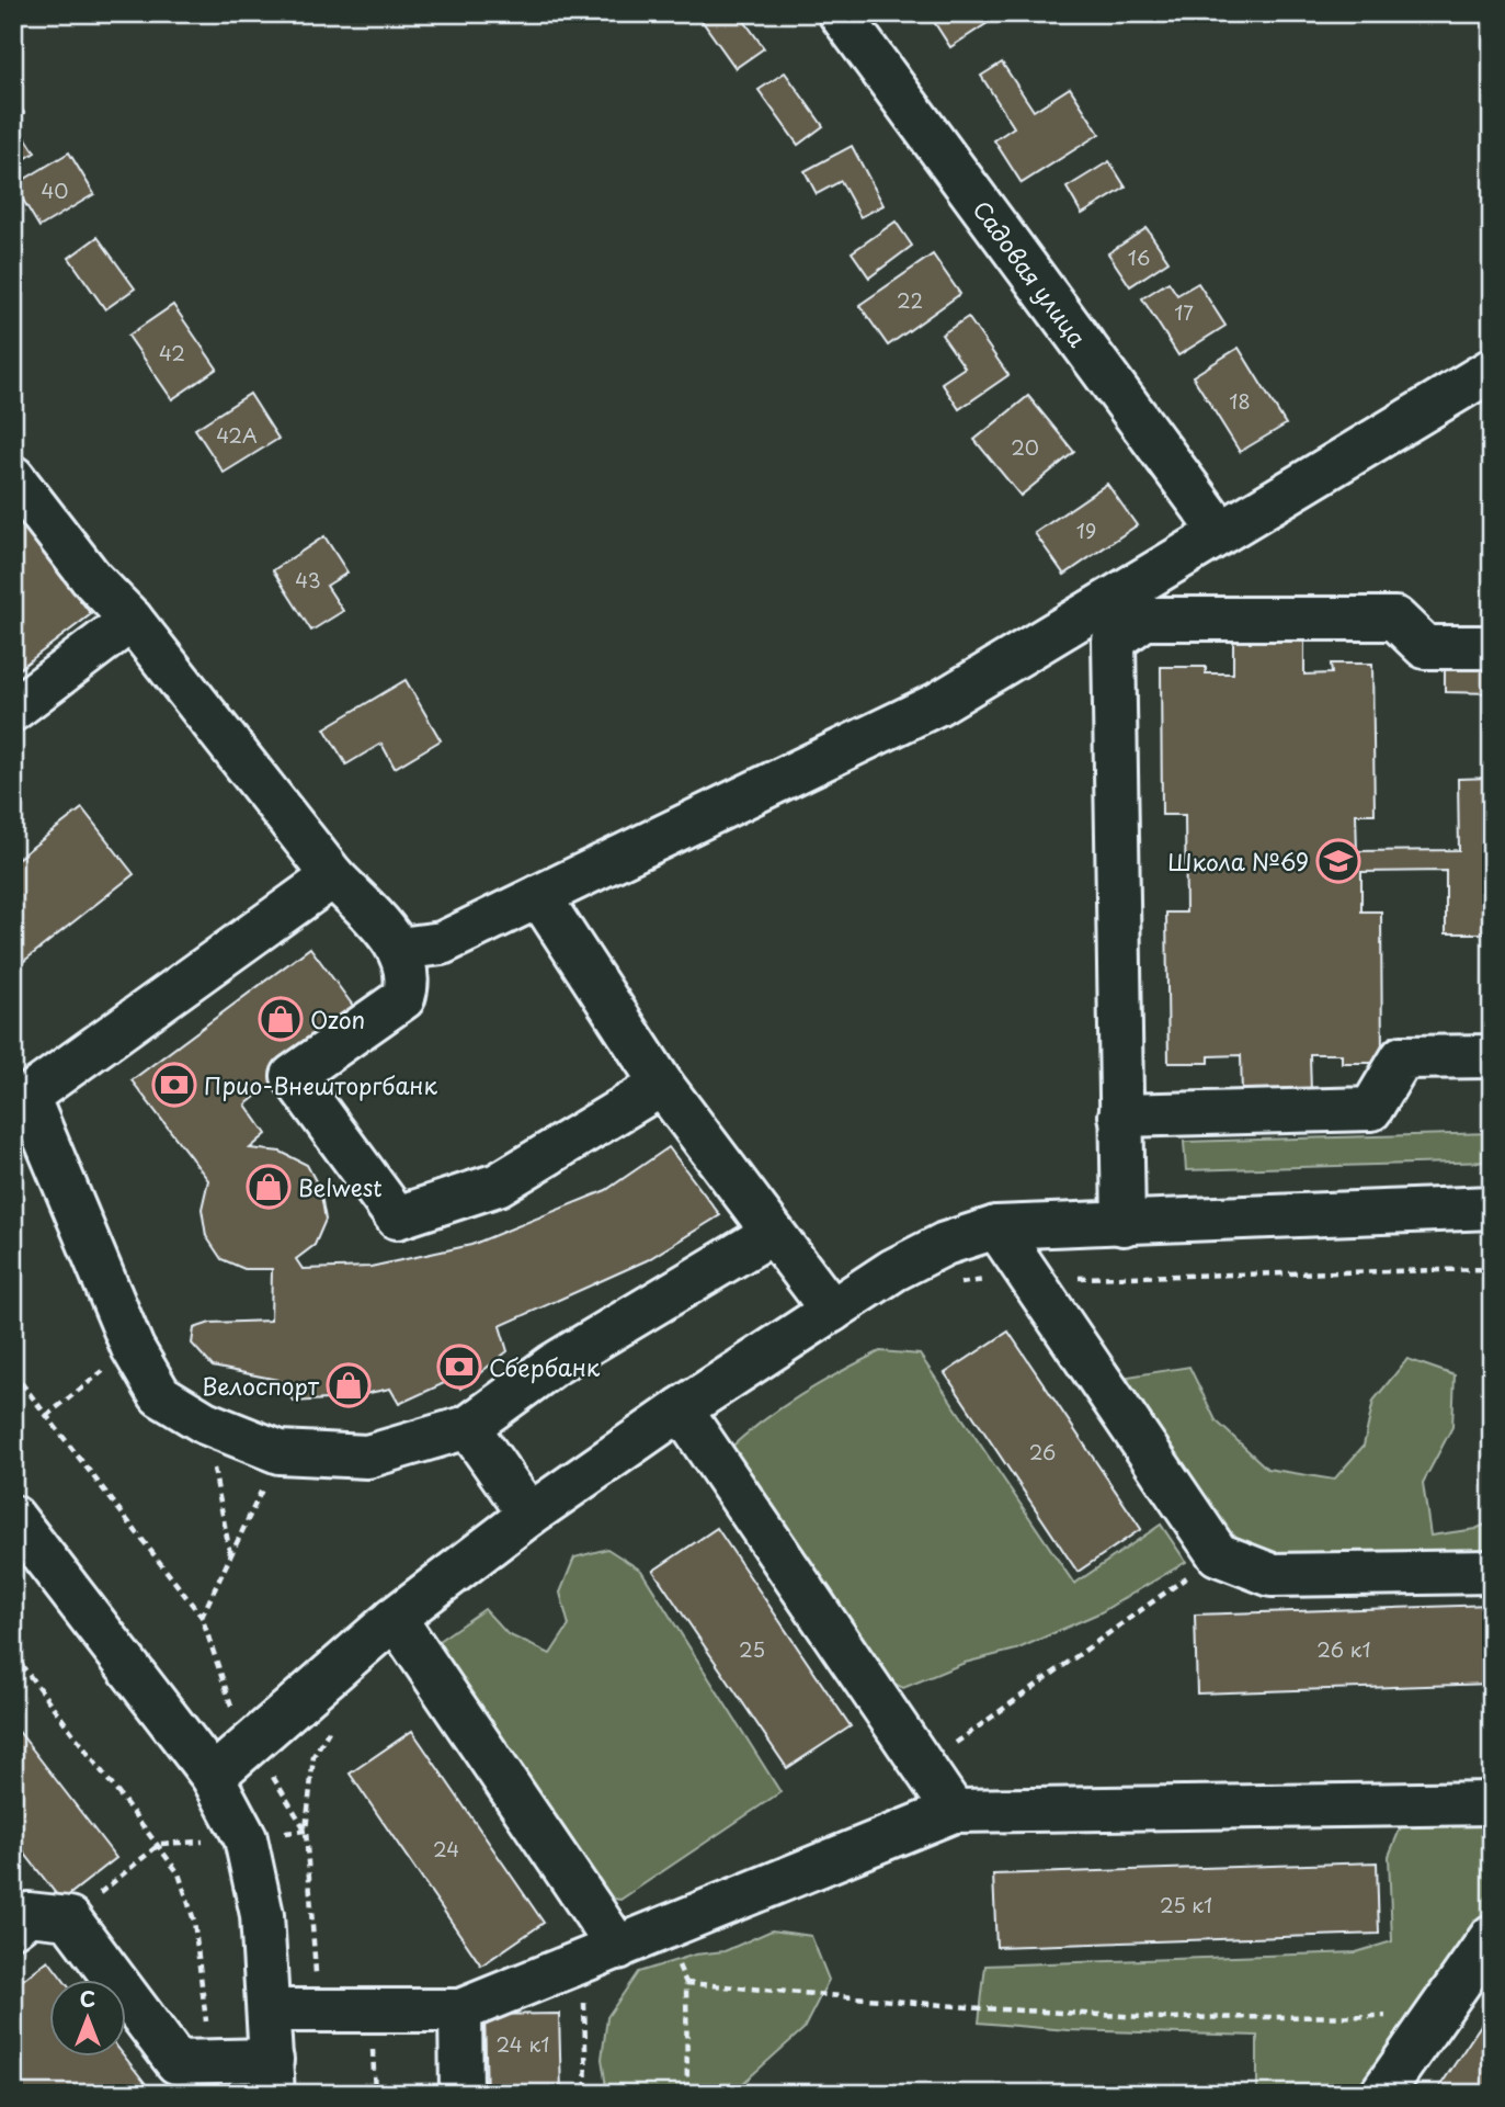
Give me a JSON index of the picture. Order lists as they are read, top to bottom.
{
  "streets": {
    "street": ["Садовая улица"]
  },
  "places": {
    "school or university": ["Школа №69"],
    "shop": ["Ozon", "Belwest", "Велоспорт"],
    "bank": ["Прио-Внешторгбанк", "Сбербанк"]
  },
  "house_numbers": [
    "40",
    "16",
    "22",
    "17",
    "42",
    "18",
    "42А",
    "20",
    "19",
    "43",
    "26",
    "25",
    "26 к1",
    "24",
    "25 к1",
    "24 к1"
  ],
  "north": "top"
}
